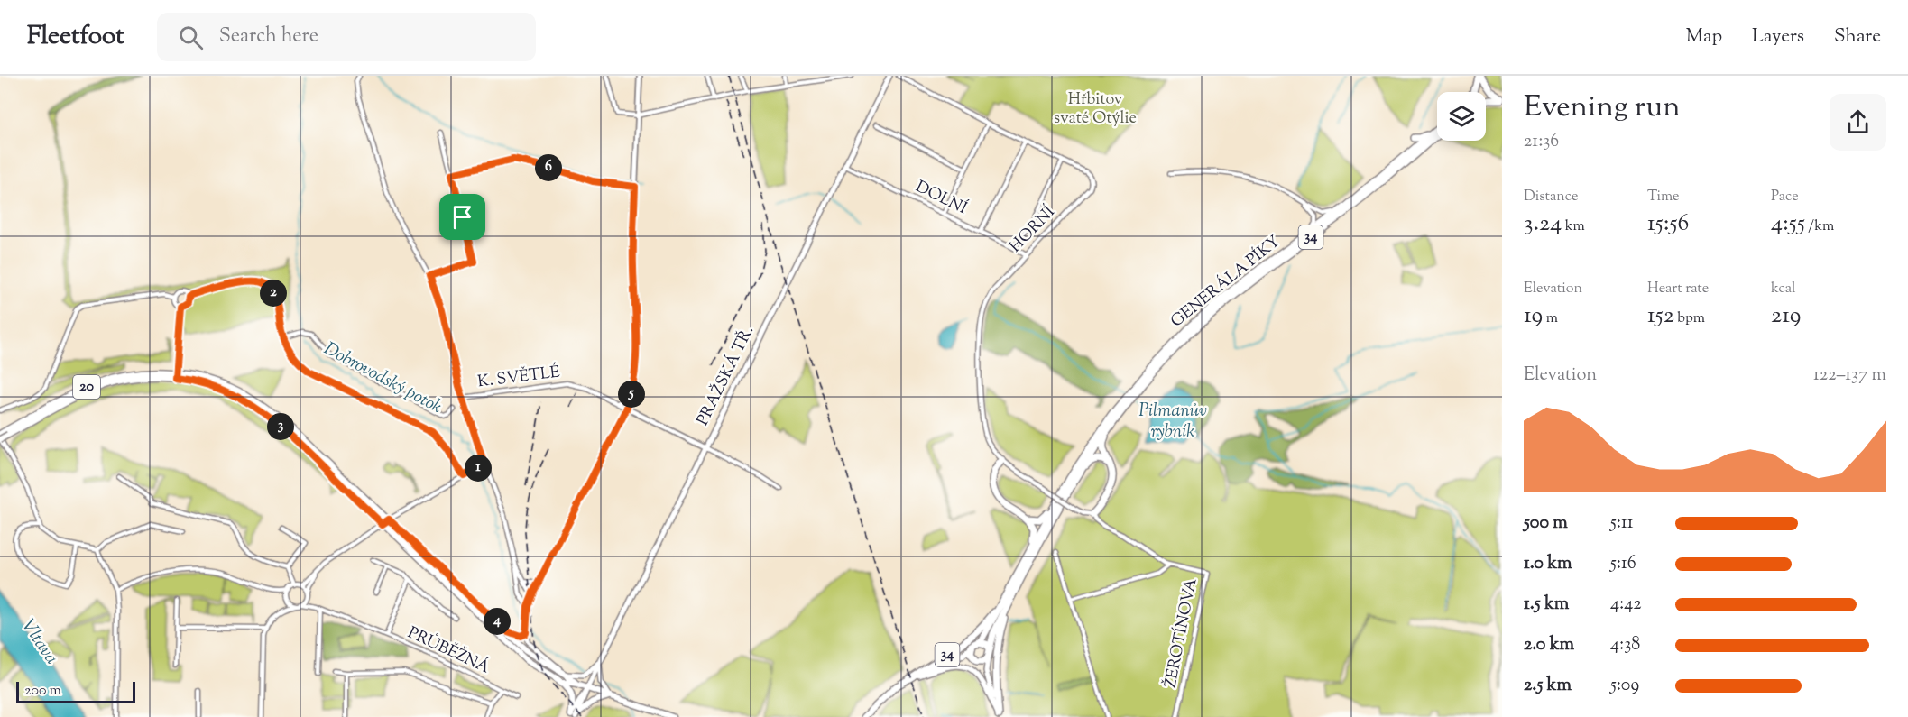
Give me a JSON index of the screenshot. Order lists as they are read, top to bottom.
{
  "streets": {
    "highway": ["34", "GENERÁLA PÍKY"],
    "main road": ["PRAŽSKÁ TŘ.", "20"],
    "street": [
      "DOLNÍ",
      "HORNÍ",
      "K. SVĚTLÉ",
      "ŽEROTÍNOVA",
      "PRŮBĚŽNÁ"
    ]
  },
  "crossings": [
    ["DOLNÍ", "HORNÍ"],
    ["DOLNÍ", "PRAŽSKÁ TŘ."],
    ["HORNÍ", "ŽEROTÍNOVA"],
    ["34", "GENERÁLA PÍKY"],
    ["PRAŽSKÁ TŘ.", "K. SVĚTLÉ"]
  ],
  "water": ["Dobrovodský potok", "Pilmanův rybník", "Vltava"],
  "parks": ["Hřbitov svaté Otýlie"],
  "scale_bar": "200 m",
  "page": {
    "header": "Fleetfoot",
    "search": "Search here",
    "nav": ["Map", "Layers", "Share"],
    "heading": ["Evening run", "21:36"],
    "pins": [
      "6",
      "2",
      "5",
      "3",
      "1",
      "4"
    ],
    "stats": [
      ["Distance", "3.24 km"],
      ["Time", "15:56"],
      ["Pace", "4:55 /km"],
      ["Elevation", "19 m"],
      ["Heart rate", "152 bpm"],
      ["kcal", "219"]
    ],
    "chart": ["Elevation", "122–137 m"],
    "list": [
      {
        "name": "500 m",
        "note": "5:11"
      },
      {
        "name": "1.0 km",
        "note": "5:16"
      },
      {
        "name": "1.5 km",
        "note": "4:42"
      },
      {
        "name": "2.0 km",
        "note": "4:38"
      },
      {
        "name": "2.5 km",
        "note": "5:09"
      }
    ],
    "scale": "200 m"
  }
}
